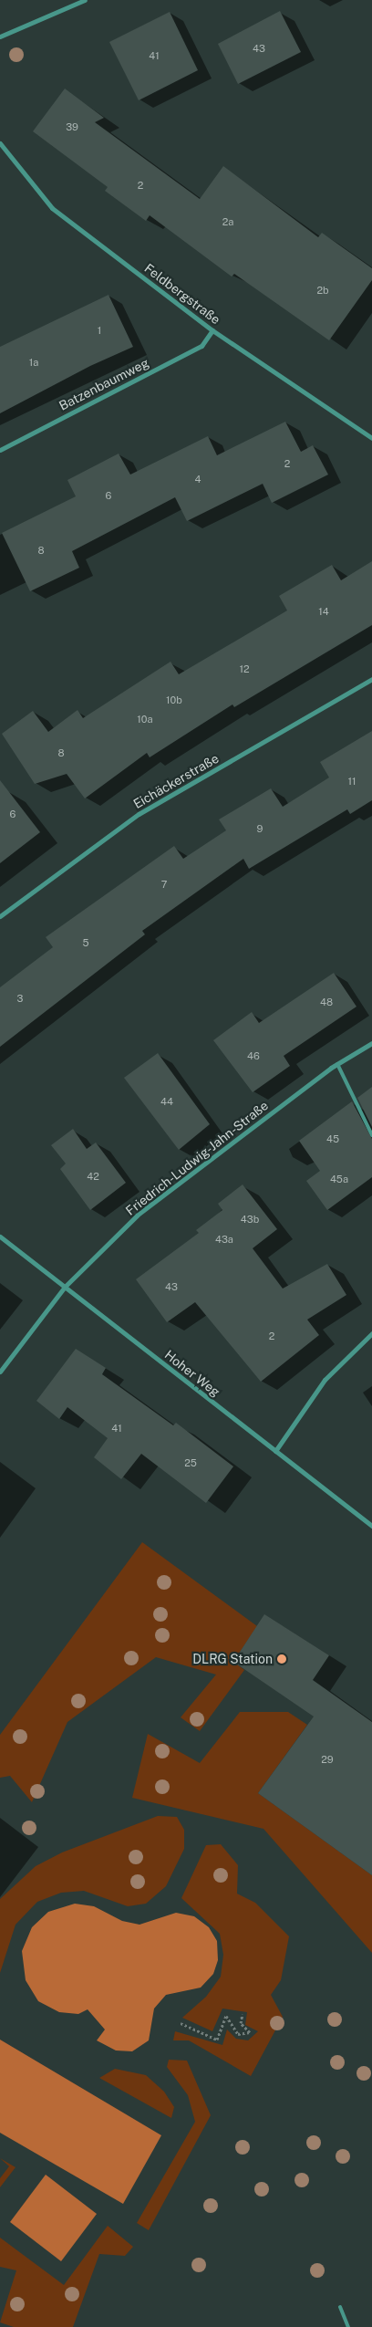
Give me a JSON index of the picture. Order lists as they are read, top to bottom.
{
  "streets": {
    "street": [
      "Feldbergstraße",
      "Batzenbaumweg",
      "Eichäckerstraße",
      "Friedrich-Ludwig-Jahn-Straße",
      "Hoher Weg"
    ]
  },
  "crossings": [
    ["Feldbergstraße", "Batzenbaumweg"],
    ["Friedrich-Ludwig-Jahn-Straße", "Hoher Weg"]
  ],
  "places": ["DLRG Station"],
  "house_numbers": [
    "43",
    "41",
    "39",
    "2",
    "2a",
    "2b",
    "1",
    "1a",
    "2",
    "4",
    "6",
    "8",
    "14",
    "12",
    "10b",
    "10a",
    "8",
    "11",
    "6",
    "9",
    "7",
    "5",
    "3",
    "48",
    "46",
    "44",
    "45",
    "42",
    "45a",
    "43b",
    "43a",
    "43",
    "2",
    "41",
    "25",
    "29"
  ]
}
